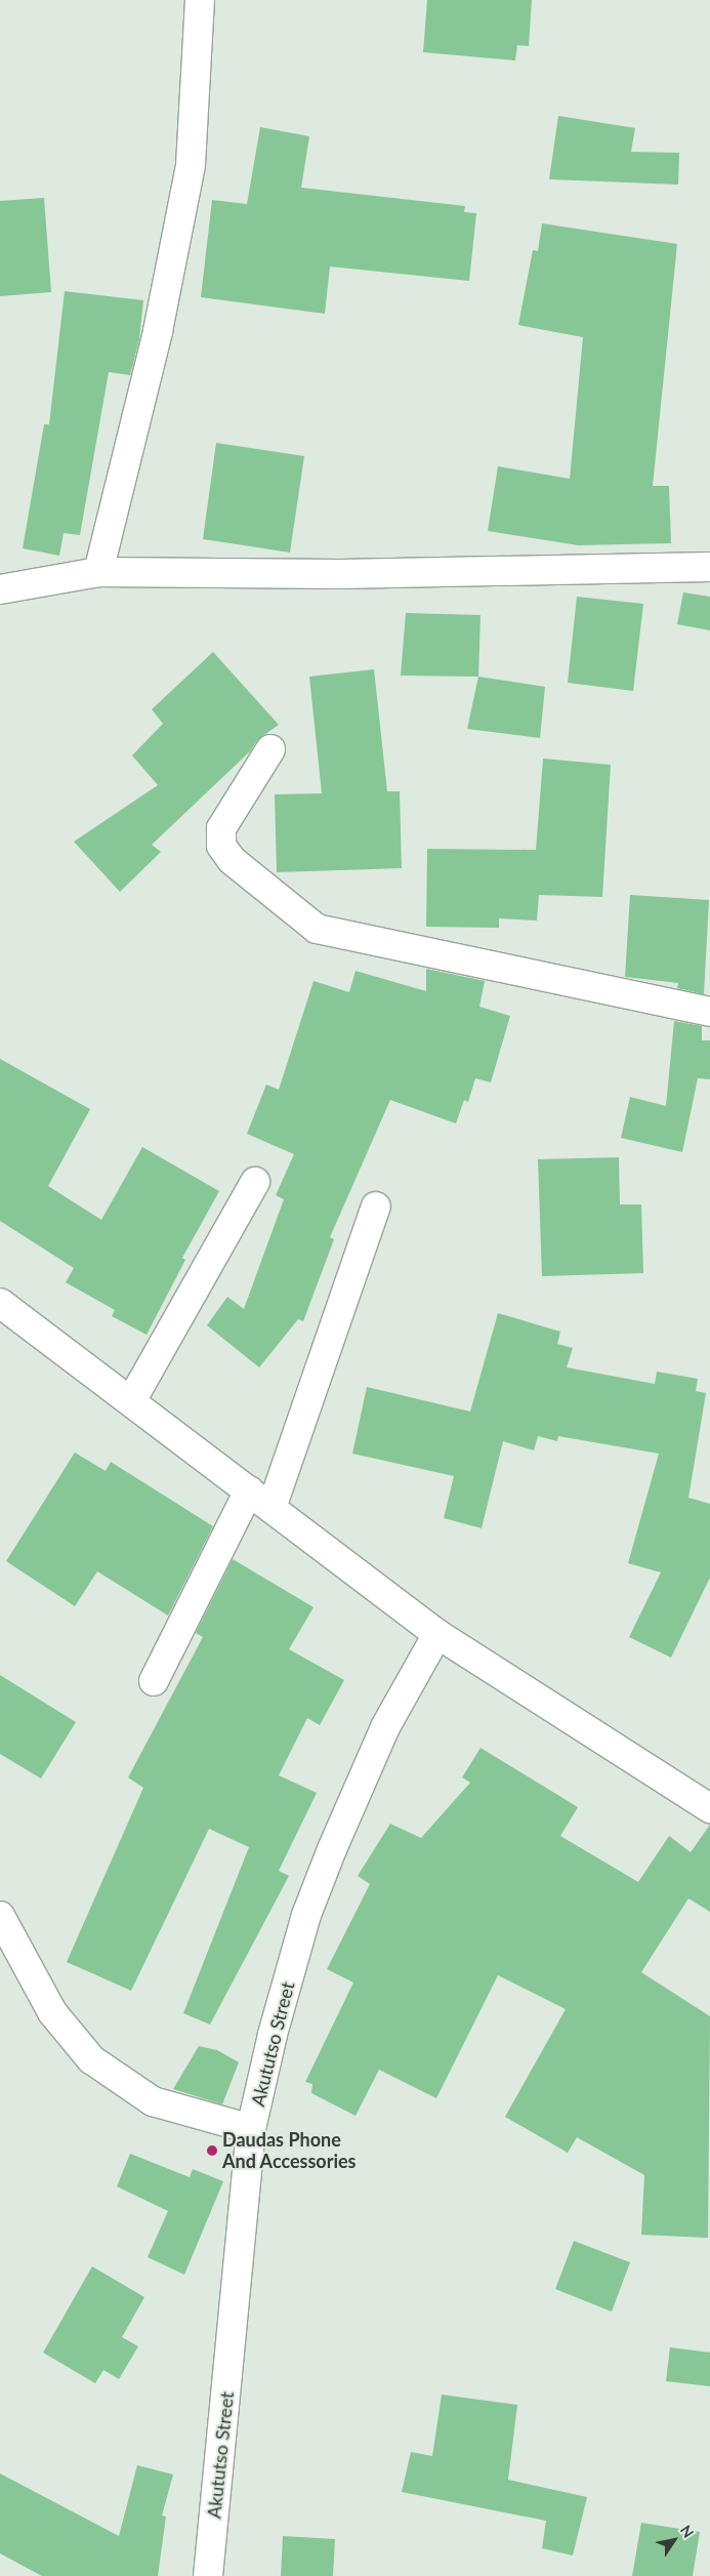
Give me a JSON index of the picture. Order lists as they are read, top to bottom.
{
  "streets": {
    "street": ["Akututso Street"]
  },
  "places": ["Daudas Phone And Accessories"],
  "north": "top right"
}
